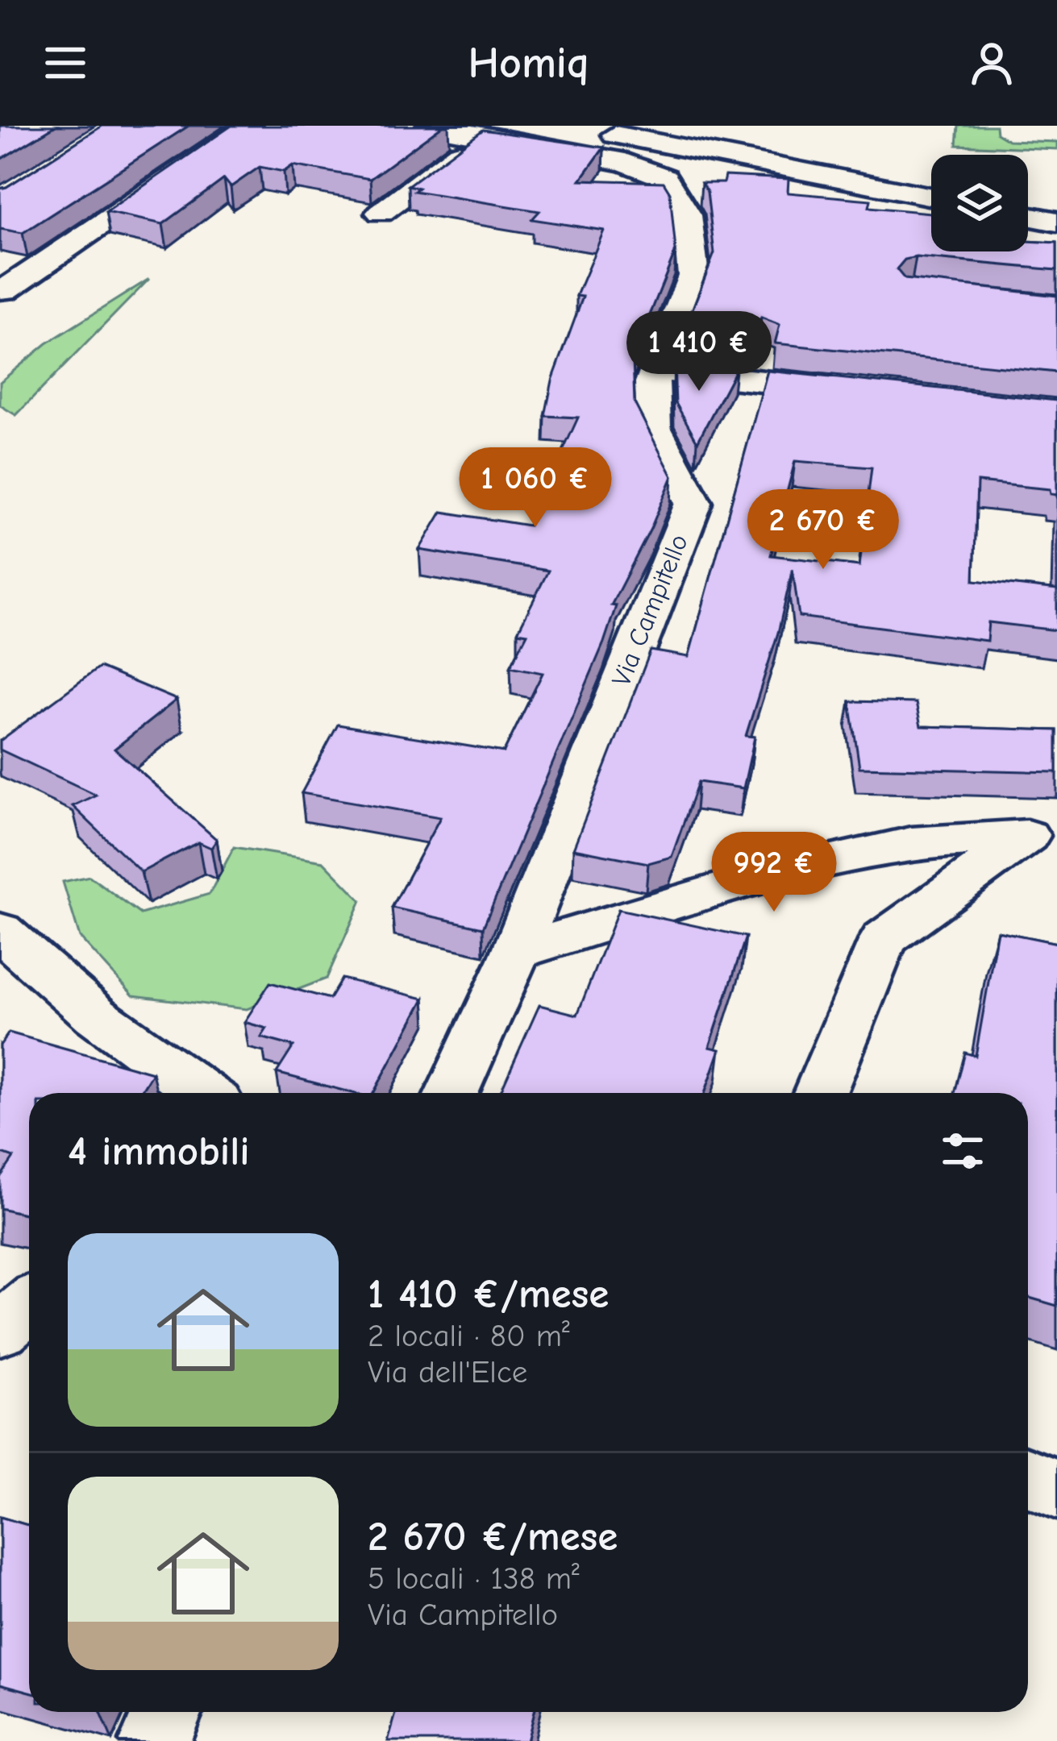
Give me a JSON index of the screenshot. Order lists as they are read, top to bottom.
{
  "streets": {
    "street": ["Via Campitello"]
  },
  "page": {
    "header": "Homiq",
    "price": [
      "1 410 €",
      "1 060 €",
      "2 670 €",
      "992 €"
    ],
    "heading": "4 immobili",
    "list": [
      {
        "name": "1 410 €/mese",
        "note": "2 locali · 80 m² · Via dell'Elce"
      },
      {
        "name": "2 670 €/mese",
        "note": "5 locali · 138 m² · Via Campitello"
      }
    ]
  }
}
